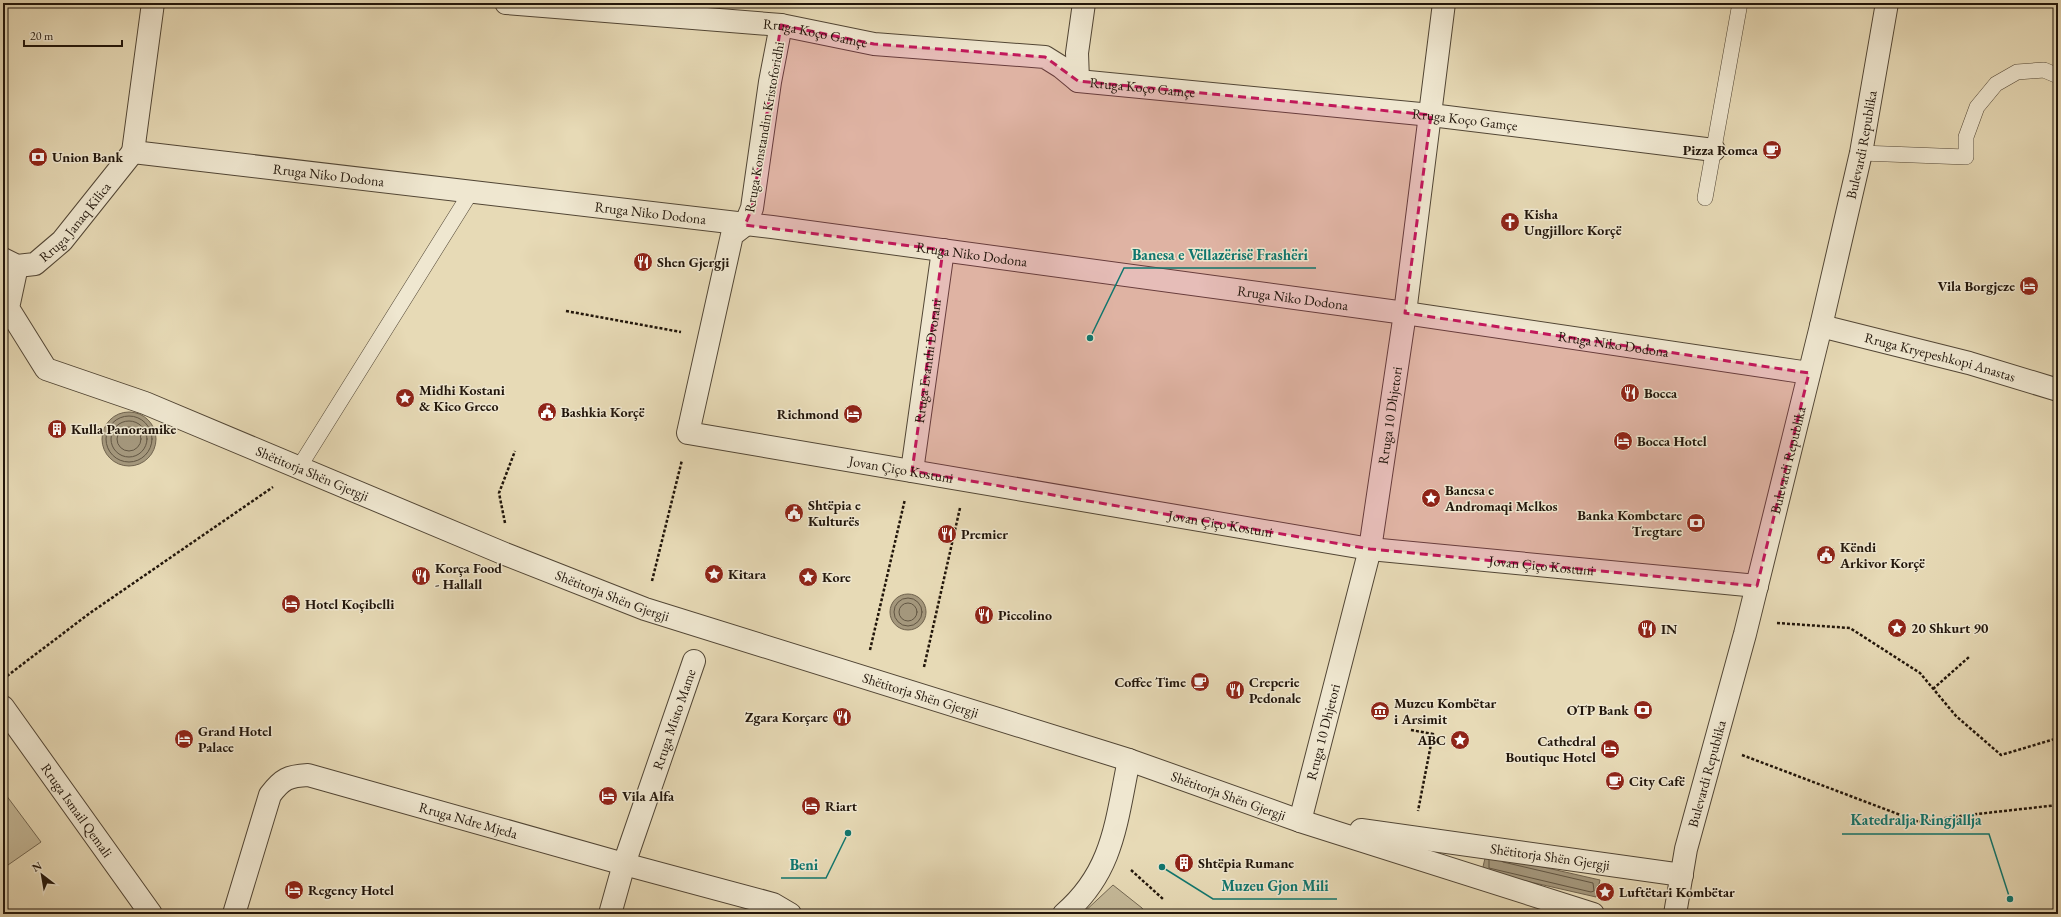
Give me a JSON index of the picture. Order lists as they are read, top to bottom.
{
  "streets": {
    "street": [
      "Rruga Koço Gamçe",
      "Rruga Konstandin Kristoforidhi",
      "Bulevardi Republika",
      "Rruga Niko Dodona",
      "Rruga Janaq Kilica",
      "Rruga Kryepeshkopi Anastas",
      "Rruga Evanthi Dvorani",
      "Rruga 10 Dhjetori",
      "Jovan Çiço Kostuni",
      "Shëtitorja Shën Gjergji",
      "Rruga Misto Mame",
      "Rruga Ismail Qemali",
      "Rruga Ndre Mjeda"
    ]
  },
  "crossings": [
    ["Rruga Koço Gamçe", "Rruga Konstandin Kristoforidhi"],
    ["Rruga Koço Gamçe", "Rruga 10 Dhjetori"],
    ["Rruga Konstandin Kristoforidhi", "Rruga Niko Dodona"],
    ["Rruga Konstandin Kristoforidhi", "Jovan Çiço Kostuni"],
    ["Bulevardi Republika", "Rruga Niko Dodona"],
    ["Bulevardi Republika", "Rruga Kryepeshkopi Anastas"],
    ["Bulevardi Republika", "Jovan Çiço Kostuni"],
    ["Bulevardi Republika", "Shëtitorja Shën Gjergji"],
    ["Rruga Niko Dodona", "Rruga Janaq Kilica"],
    ["Rruga Niko Dodona", "Rruga Evanthi Dvorani"],
    ["Rruga Niko Dodona", "Rruga 10 Dhjetori"],
    ["Rruga Janaq Kilica", "Shëtitorja Shën Gjergji"],
    ["Rruga Evanthi Dvorani", "Jovan Çiço Kostuni"],
    ["Rruga 10 Dhjetori", "Jovan Çiço Kostuni"],
    ["Rruga 10 Dhjetori", "Shëtitorja Shën Gjergji"],
    ["Rruga Misto Mame", "Rruga Ndre Mjeda"]
  ],
  "places": {
    "cafe": ["Pizza Romea", "Coffee Time", "City Cafë"],
    "bank": ["Union Bank", "Banka Kombetare Tregtare", "OTP Bank"],
    "church": ["Kisha Ungjillore Korçë"],
    "restaurant": [
      "Shen Gjergji",
      "Bocca",
      "Premier",
      "Korça Food - Hallall",
      "Piccolino",
      "IN",
      "Creperie Pedonale",
      "Zgara Korçare"
    ],
    "hotel": [
      "Vila Borgjeze",
      "Richmond",
      "Bocca Hotel",
      "Hotel Koçibelli",
      "Grand Hotel Palace",
      "Cathedral Boutique Hotel",
      "Vila Alfa",
      "Riart",
      "Regency Hotel"
    ],
    "other": [
      "Banesa e Vëllazërisë Frashëri",
      "Beni",
      "Muzeu Gjon Mili",
      "Katedralja Ringjallja"
    ],
    "place": [
      "Midhi Kostani & Kico Greco",
      "Banesa e Andromaqi Melkos",
      "Kitara",
      "Kore",
      "20 Shkurt 90",
      "ABC",
      "Luftëtari Kombëtar"
    ],
    "public building": ["Bashkia Korçë", "Shtëpia e Kulturës", "Këndi Arkivor Korçë"],
    "building": ["Kulla Panoramike", "Shtëpia Rumane"],
    "museum": ["Muzeu Kombëtar i Arsimit"]
  },
  "scale_bar": "20 m",
  "north": "top left"
}
